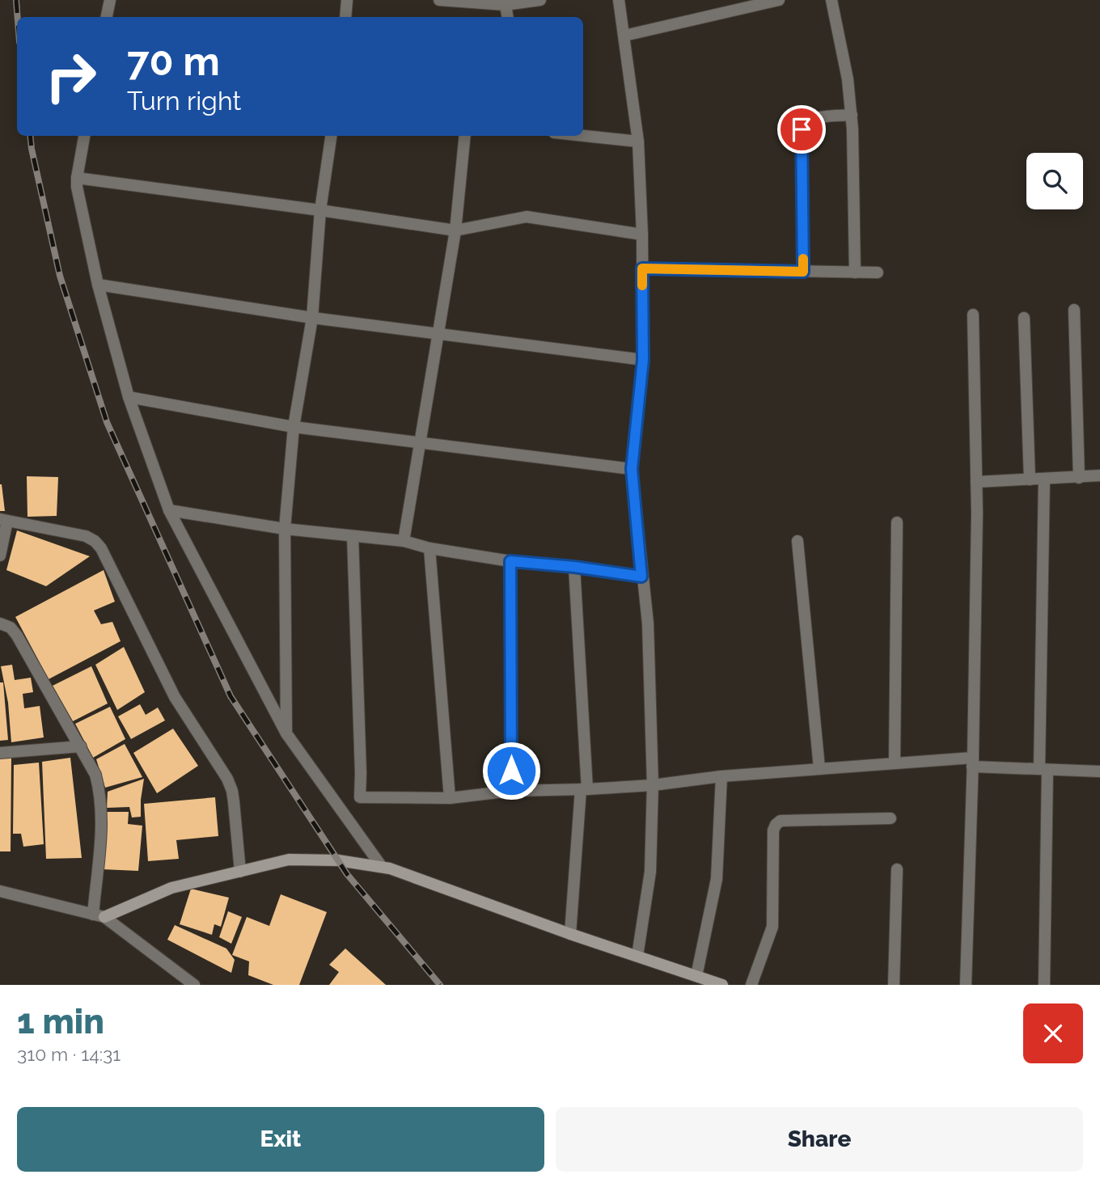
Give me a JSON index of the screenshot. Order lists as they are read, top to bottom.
{
  "page": {
    "turn": ["70 m", "Turn right"],
    "heading": ["1 min", "310 m · 14:31"],
    "buttons": ["Exit", "Share"]
  }
}
